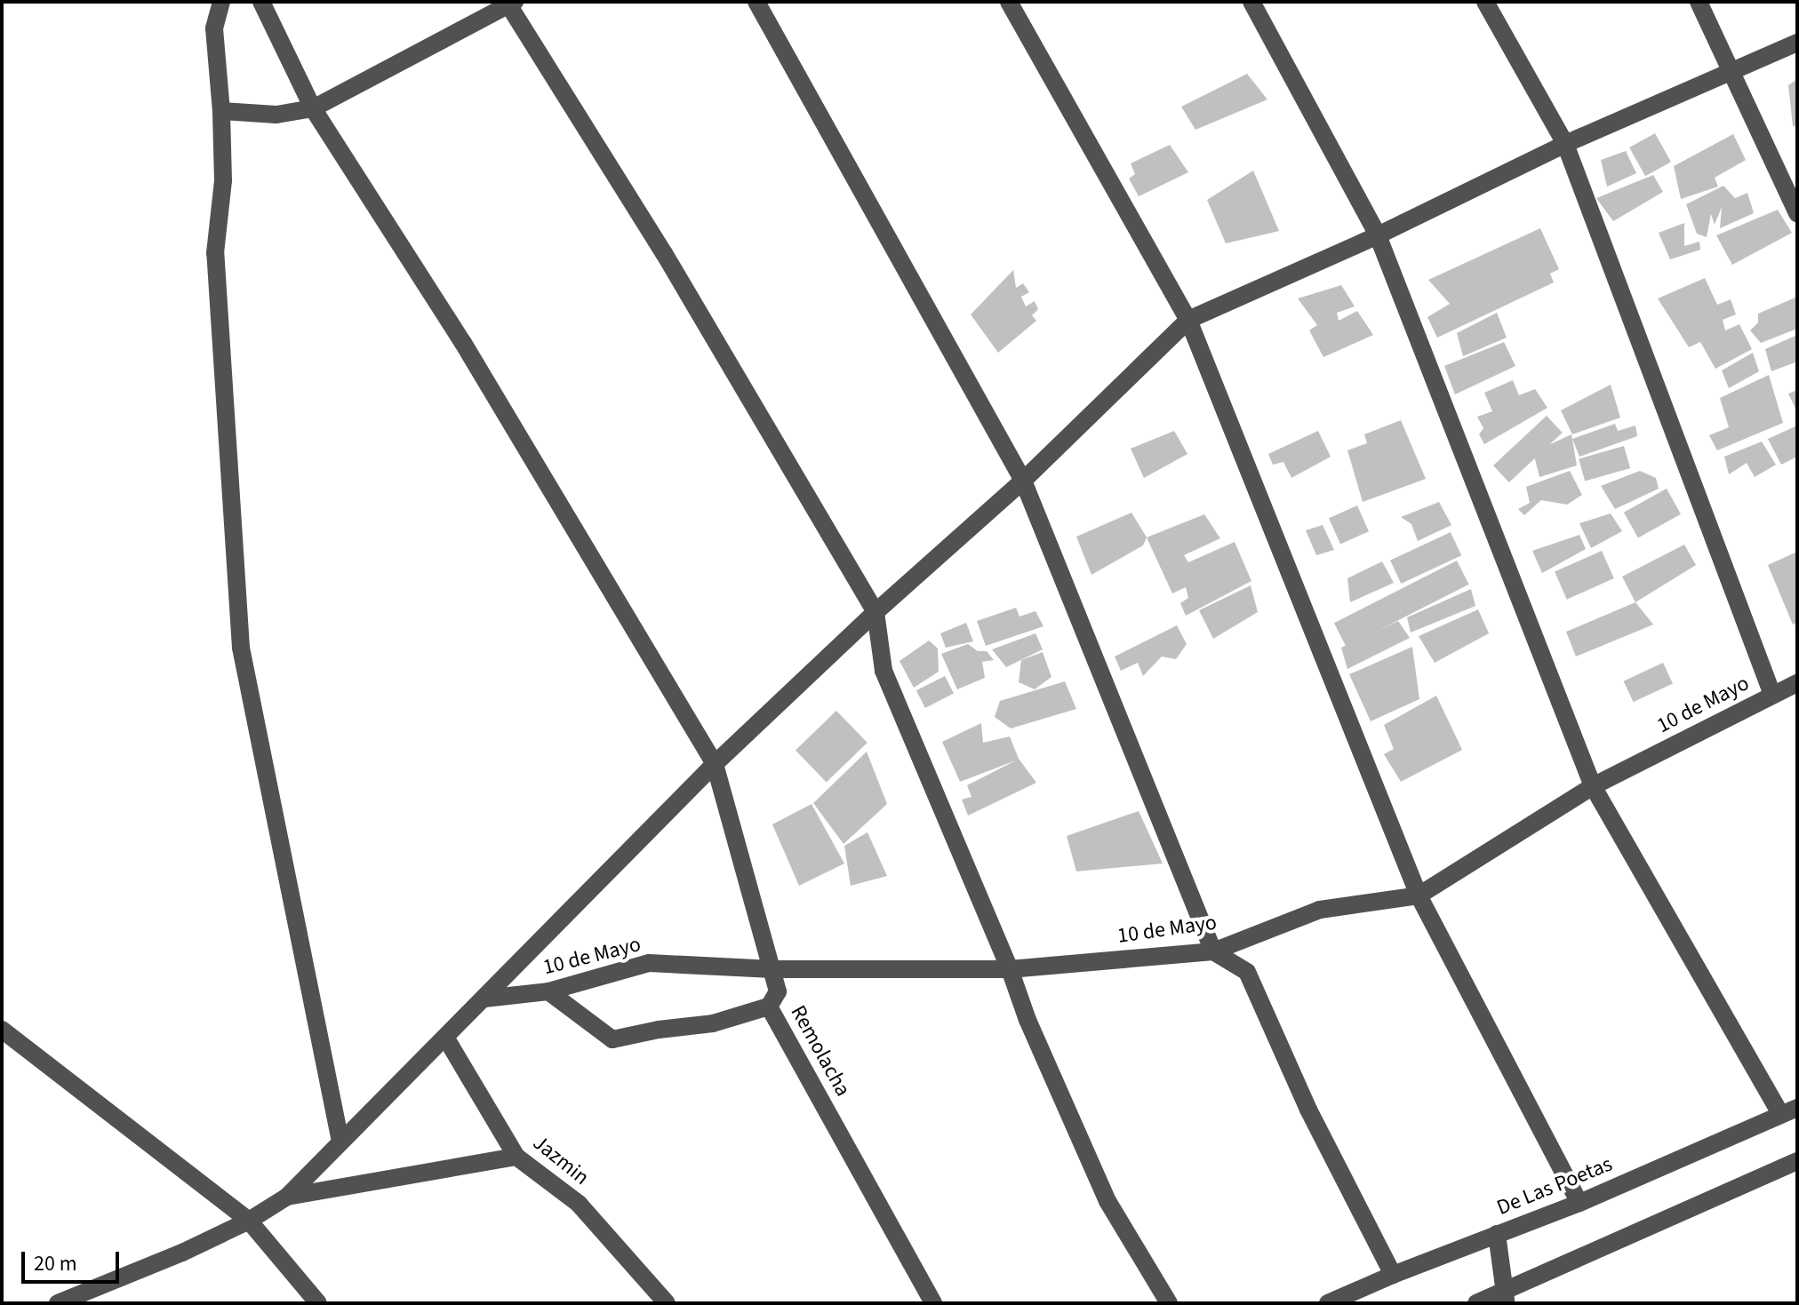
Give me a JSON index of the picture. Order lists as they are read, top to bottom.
{
  "streets": {
    "street": [
      "10 de Mayo",
      "Remolacha",
      "Jazmin",
      "De Las Poetas"
    ]
  },
  "crossings": [
    ["10 de Mayo", "Remolacha"]
  ],
  "scale_bar": "20 m"
}
